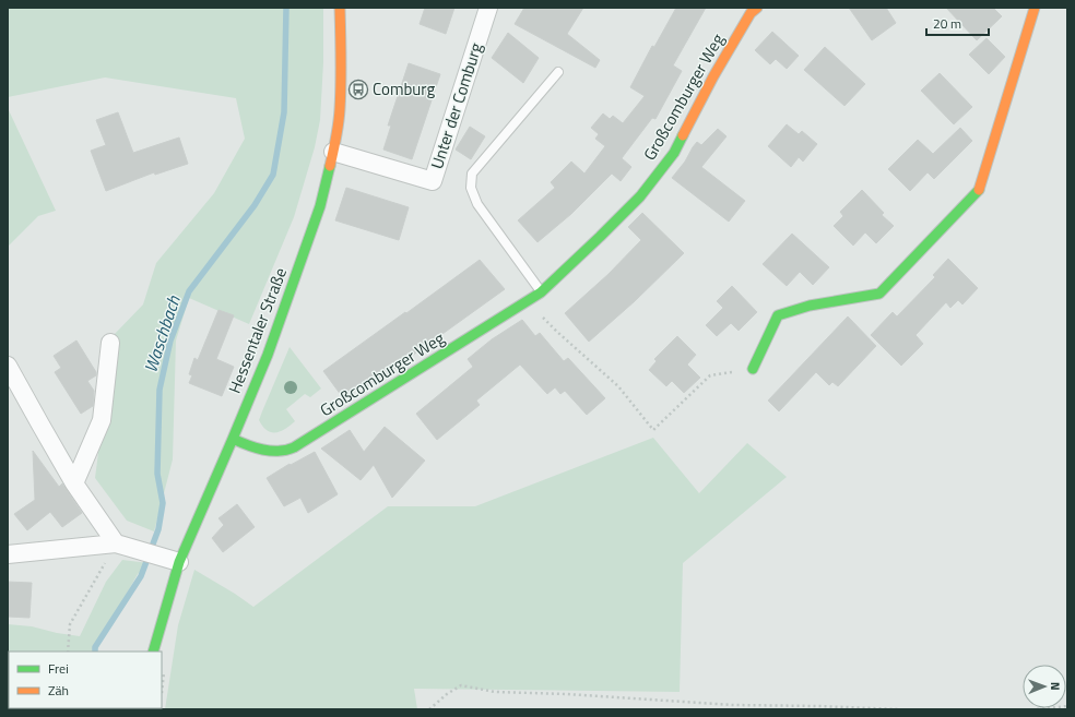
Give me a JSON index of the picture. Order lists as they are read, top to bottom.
{
  "streets": {
    "street": ["Großcomburger Weg", "Unter der Comburg", "Hessentaler Straße"]
  },
  "crossings": [
    ["Großcomburger Weg", "Hessentaler Straße"],
    ["Unter der Comburg", "Hessentaler Straße"]
  ],
  "water": ["Waschbach"],
  "places": {
    "bus stop": ["Comburg"]
  },
  "legend": ["Frei", "Zäh"],
  "scale_bar": "20 m",
  "north": "right"
}
